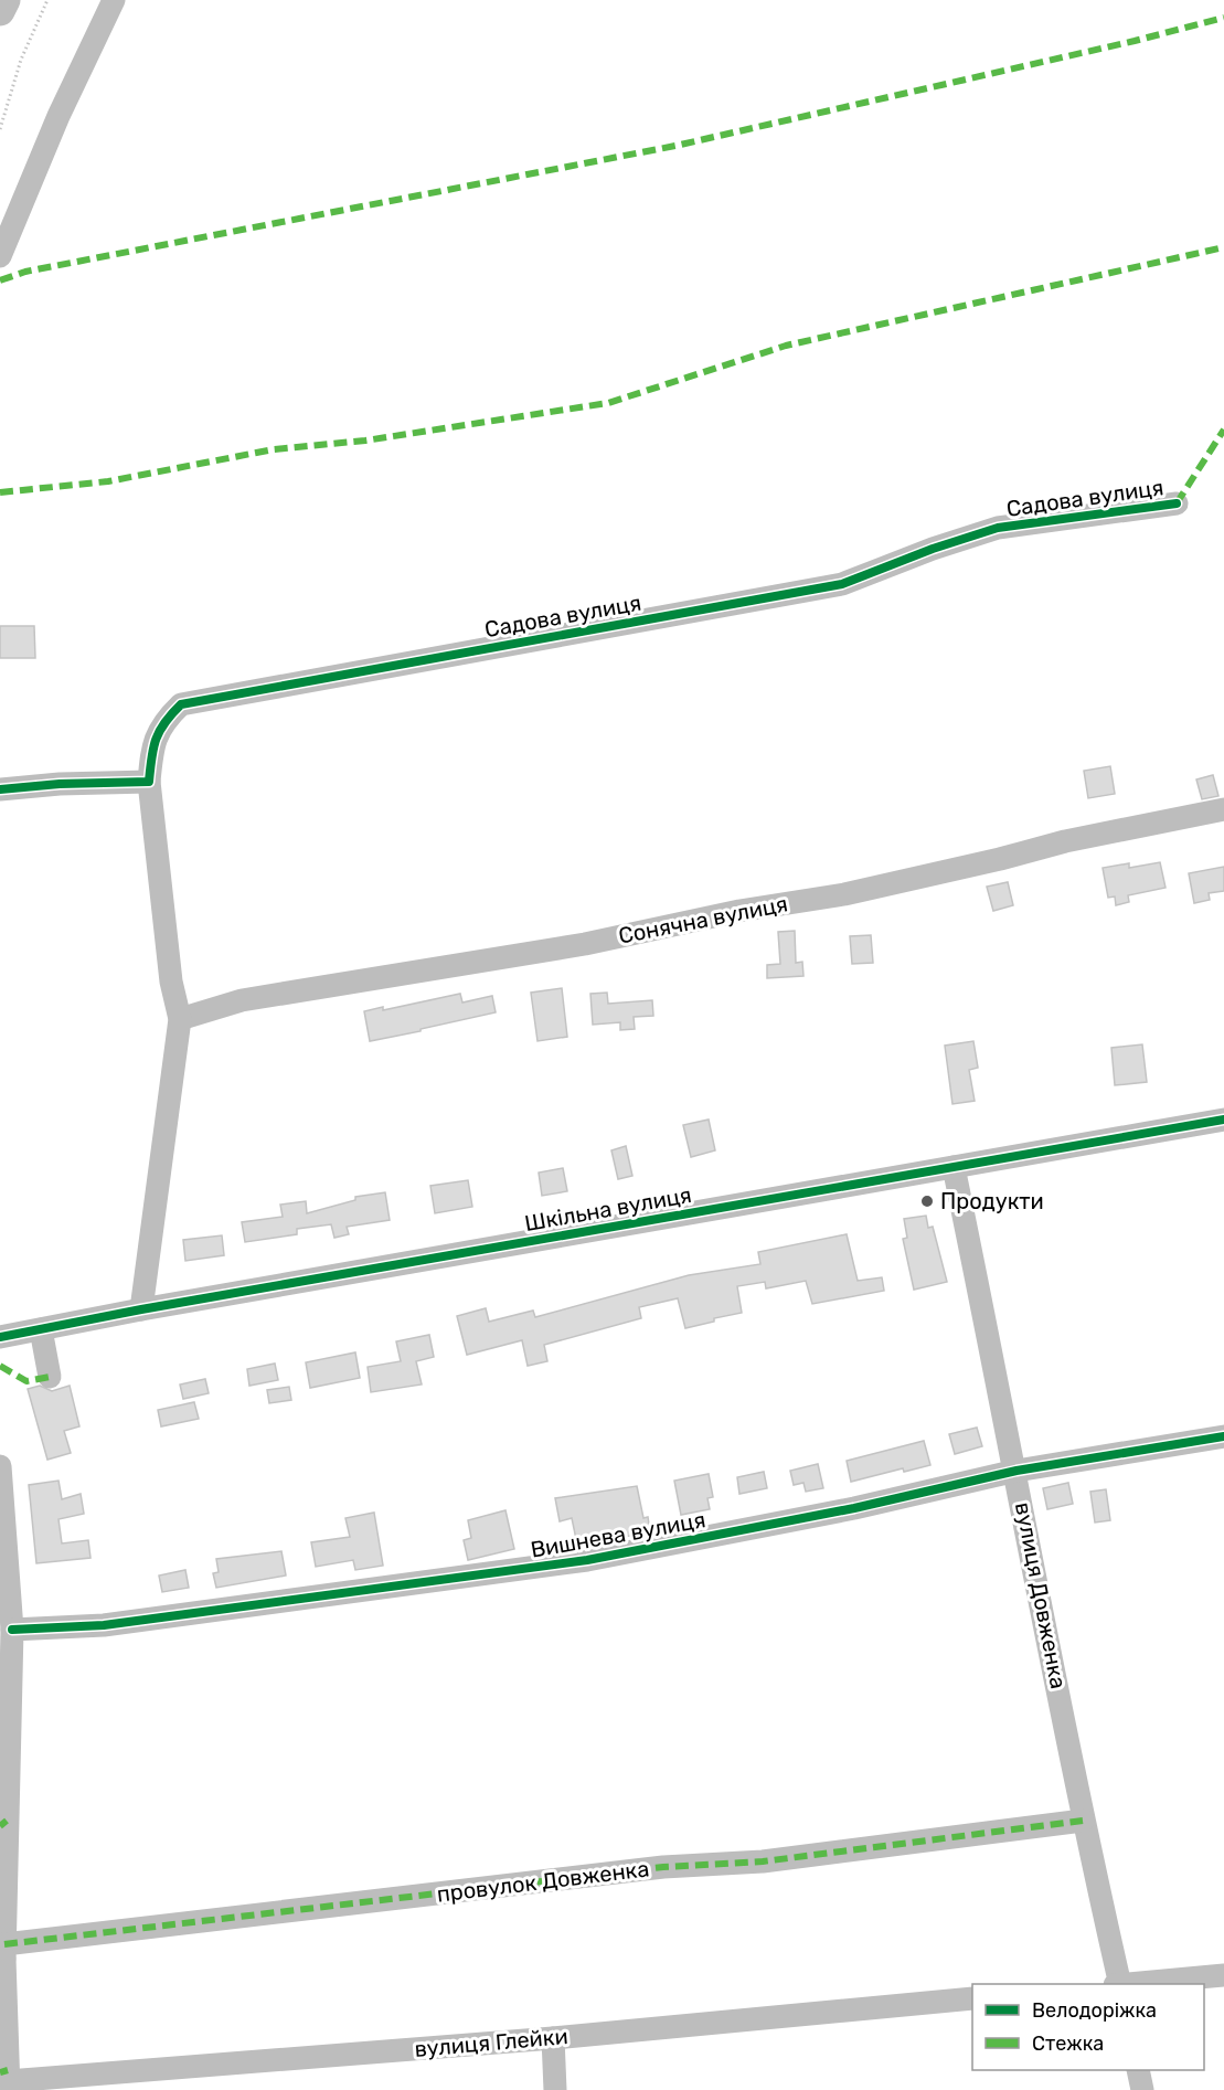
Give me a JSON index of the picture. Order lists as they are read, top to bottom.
{
  "streets": {
    "street": [
      "Садова вулиця",
      "Сонячна вулиця",
      "Шкільна вулиця",
      "Вишнева вулиця",
      "вулиця Довженка",
      "провулок Довженка",
      "вулиця Глейки"
    ]
  },
  "crossings": [
    ["Садова вулиця", "Сонячна вулиця"],
    ["Садова вулиця", "Шкільна вулиця"],
    ["Шкільна вулиця", "вулиця Довженка"],
    ["Вишнева вулиця", "вулиця Довженка"],
    ["вулиця Довженка", "провулок Довженка"]
  ],
  "places": ["Продукти"],
  "legend": ["Велодоріжка", "Стежка"]
}
